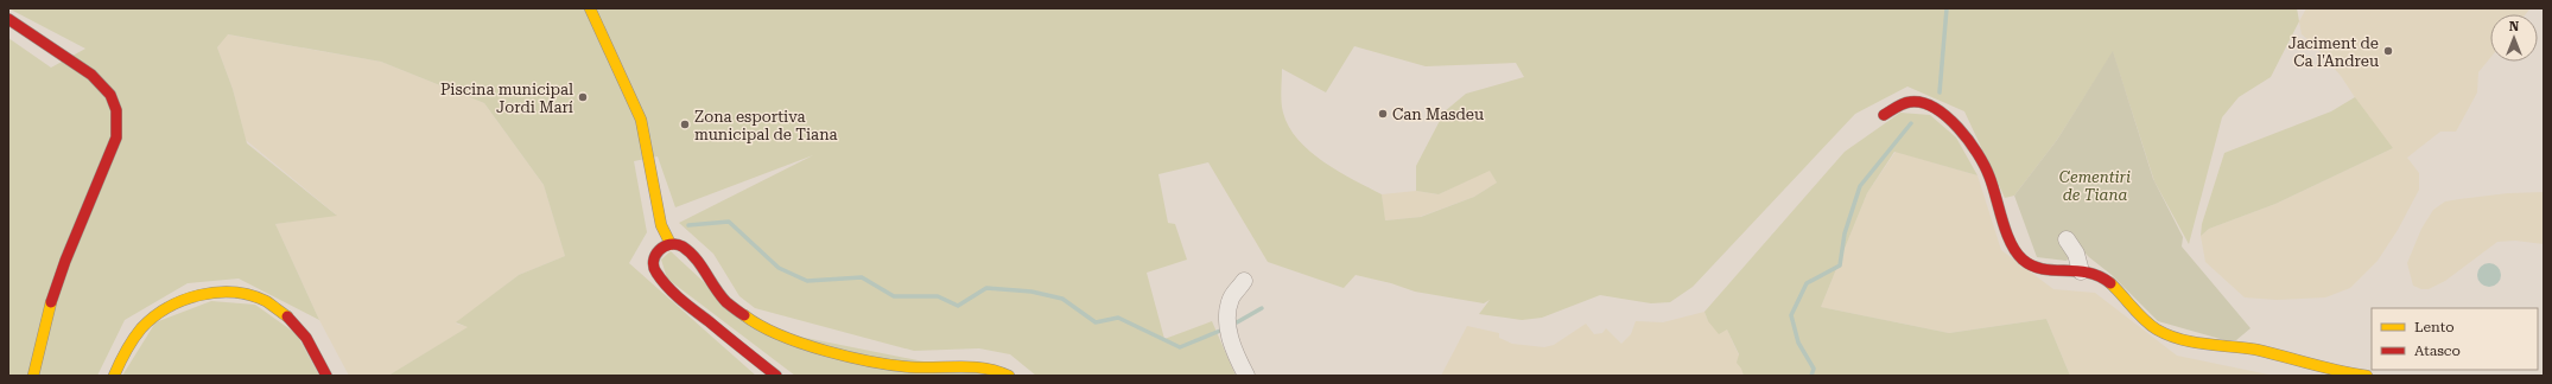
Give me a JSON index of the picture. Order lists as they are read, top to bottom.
{
  "parks": ["Cementiri de Tiana"],
  "places": [
    "Jaciment de Ca l'Andreu",
    "Piscina municipal Jordi Marí",
    "Can Masdeu",
    "Zona esportiva municipal de Tiana"
  ],
  "legend": ["Lento", "Atasco"],
  "north": "top"
}
